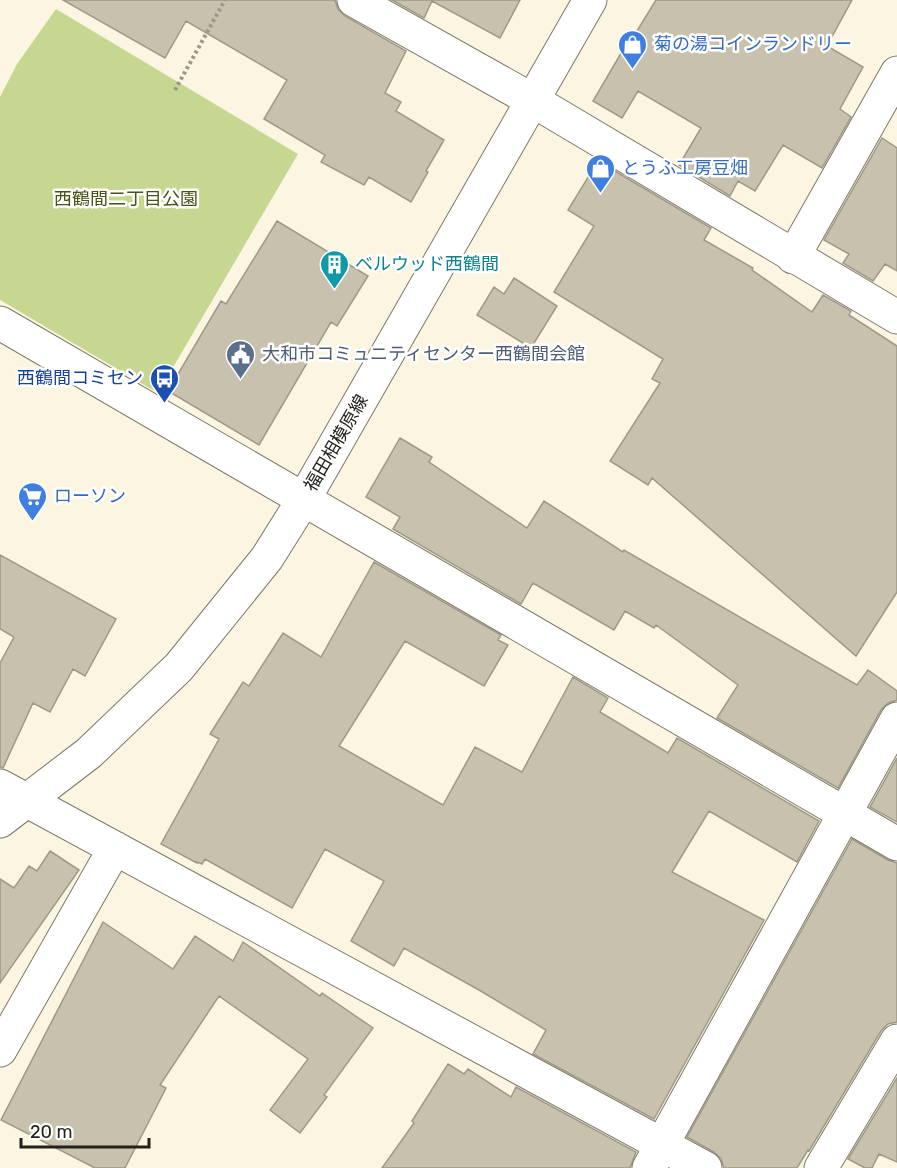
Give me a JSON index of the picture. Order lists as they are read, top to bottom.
{
  "streets": {
    "street": ["福田相模原線"]
  },
  "parks": ["西鶴間二丁目公園"],
  "places": {
    "shop": ["菊の湯コインランドリー", "とうふ工房豆畑"],
    "building": ["ベルウッド西鶴間"],
    "public building": ["大和市コミュニティセンター西鶴間会館"],
    "bus stop": ["西鶴間コミセン"],
    "supermarket": ["ローソン"]
  },
  "scale_bar": "20 m"
}
